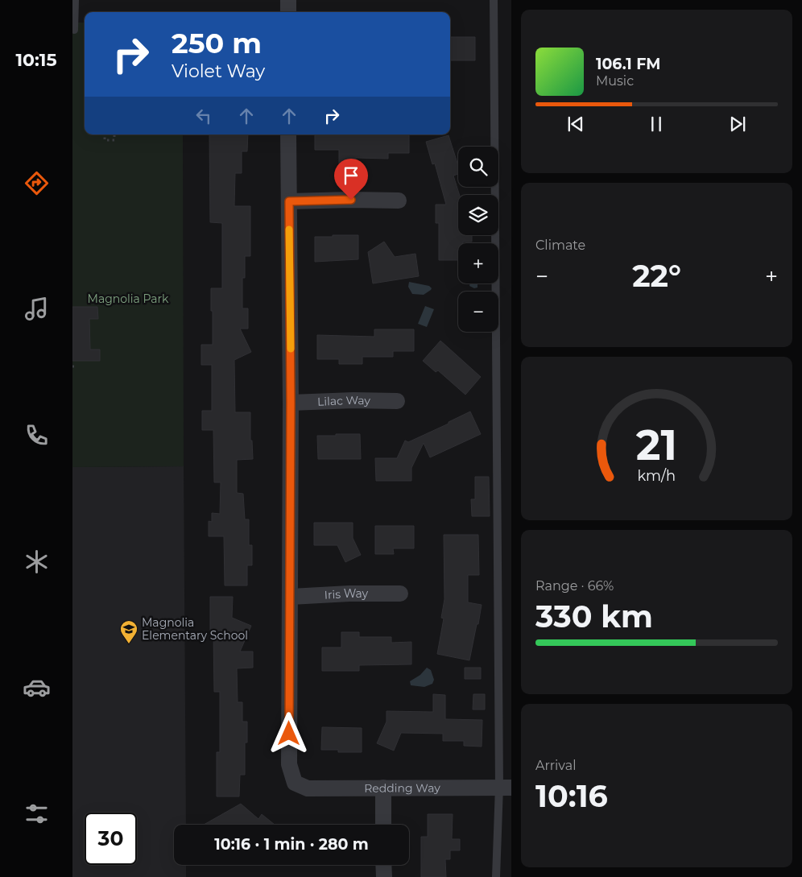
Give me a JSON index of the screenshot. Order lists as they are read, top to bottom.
{
  "streets": {
    "street": ["Lilac Way", "Iris Way", "Redding Way"]
  },
  "crossings": [
    ["Iris Way", "Redding Way"]
  ],
  "parks": ["Magnolia Park"],
  "places": {
    "school or university": ["Magnolia Elementary School"]
  },
  "page": {
    "tabs": "10:15",
    "turn": ["250 m", "Violet Way"],
    "song": ["106.1 FM", "Music"],
    "map_buttons": ["+", "−"],
    "tile": [
      "Climate",
      ["Range · 66%", "330 km"],
      ["Arrival", "10:16"]
    ],
    "heat": ["−", "22°", "+"],
    "limit": "30",
    "trip": "10:16 · 1 min · 280 m",
    "gauge": ["21", "km/h"]
  }
}
